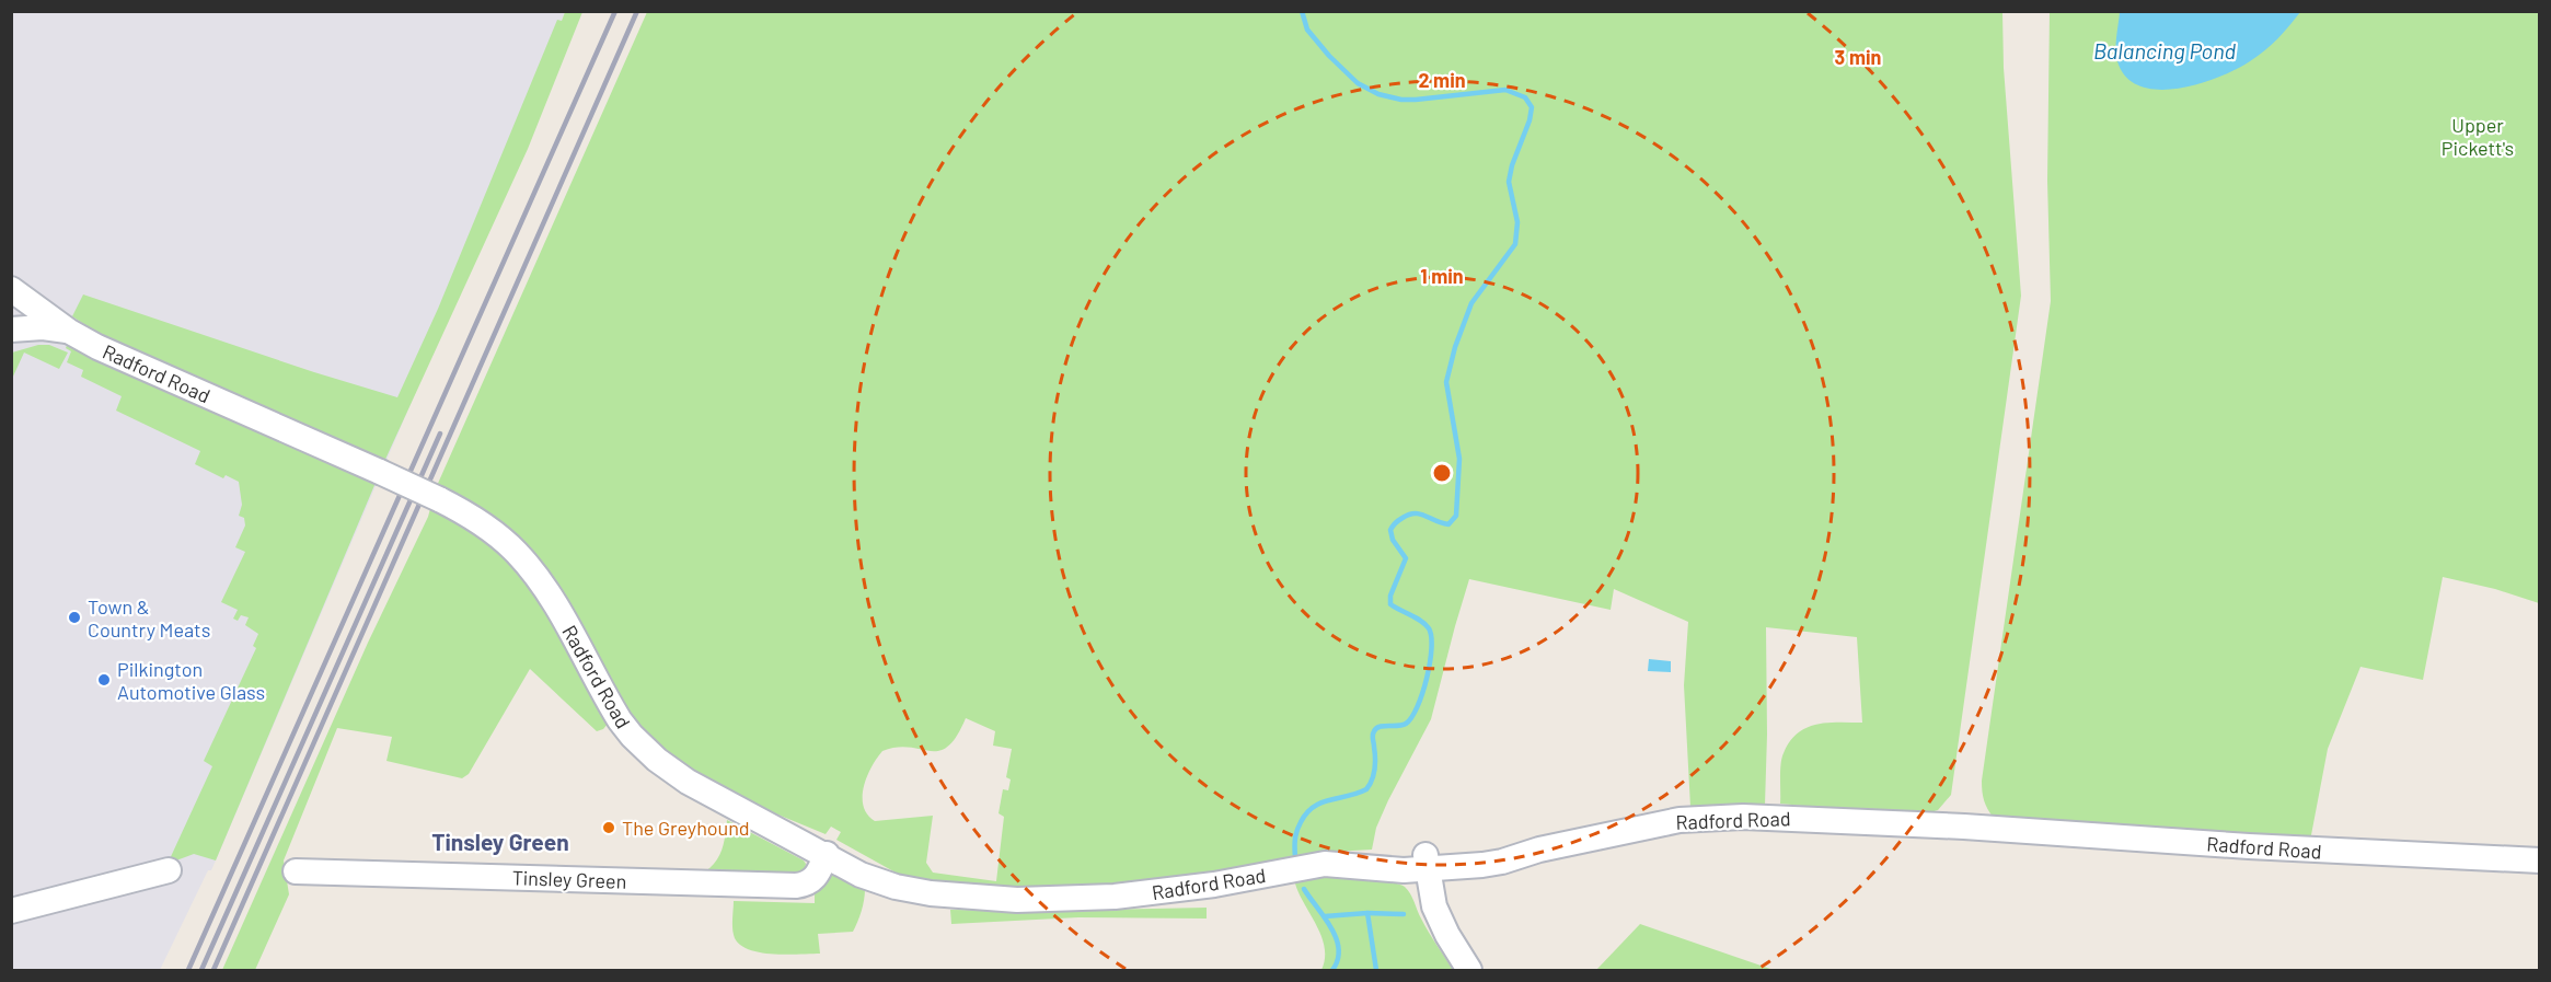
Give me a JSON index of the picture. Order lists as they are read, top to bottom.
{
  "streets": {
    "street": ["Radford Road", "Tinsley Green"]
  },
  "crossings": [
    ["Radford Road", "Tinsley Green"]
  ],
  "districts": ["Tinsley Green"],
  "water": ["Balancing Pond"],
  "parks": ["Upper Pickett's"],
  "places": ["Town & Country Meats", "Pilkington Automotive Glass", "The Greyhound"],
  "rings": ["3 min", "2 min", "1 min"]
}
